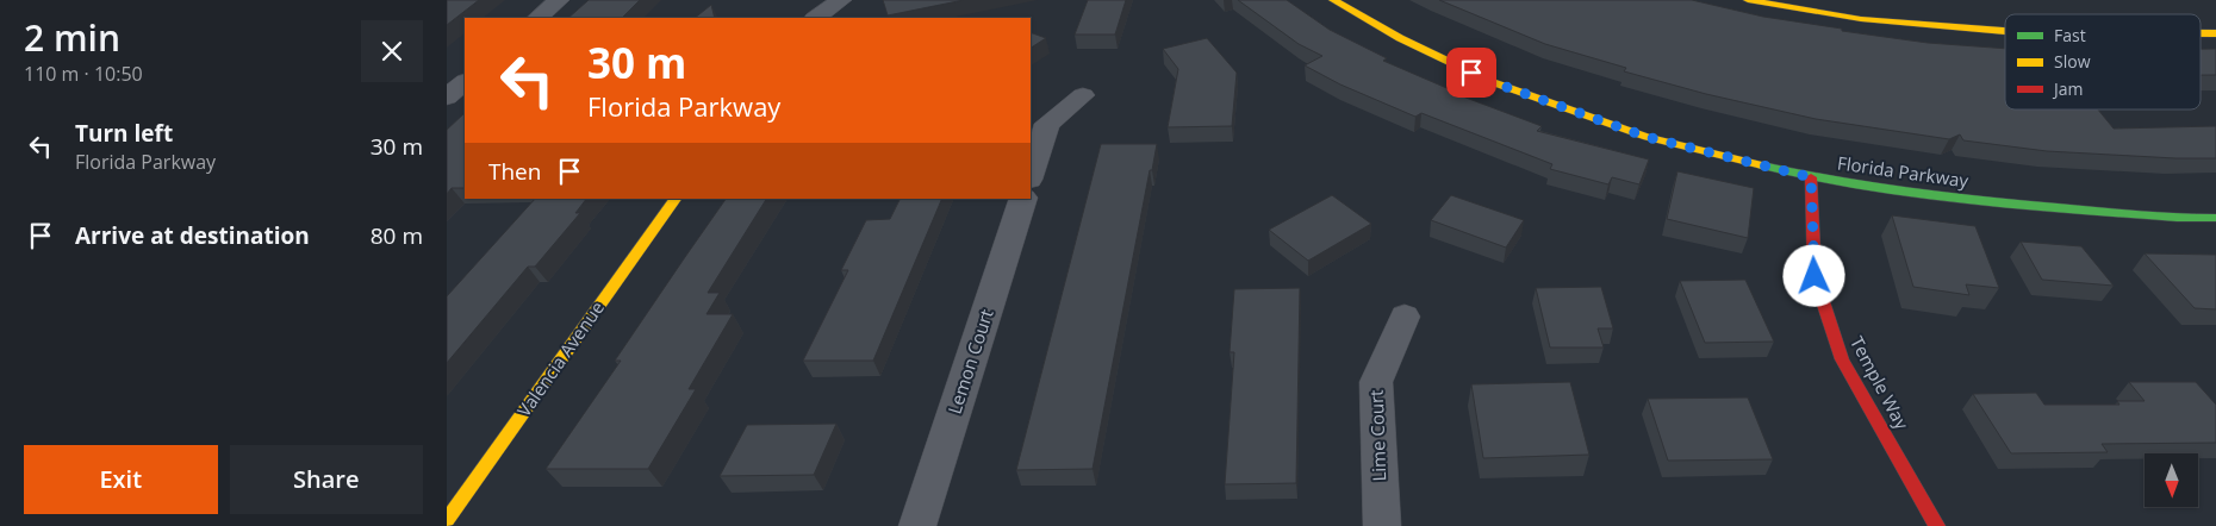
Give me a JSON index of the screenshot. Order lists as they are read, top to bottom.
{
  "streets": {
    "street": [
      "Florida Parkway",
      "Valencia Avenue",
      "Lemon Court",
      "Temple Way",
      "Lime Court"
    ]
  },
  "crossings": [
    ["Florida Parkway", "Temple Way"]
  ],
  "legend": ["Fast", "Slow", "Jam"],
  "north": "bottom",
  "page": {
    "heading": ["2 min", "110 m · 10:50"],
    "turn": ["30 m", "Florida Parkway"],
    "list": [
      {
        "name": "Turn left",
        "note": "Florida Parkway",
        "value": "30 m"
      },
      {
        "name": "Arrive at destination",
        "value": "80 m"
      }
    ],
    "then": "Then",
    "buttons": ["Exit", "Share"]
  }
}
